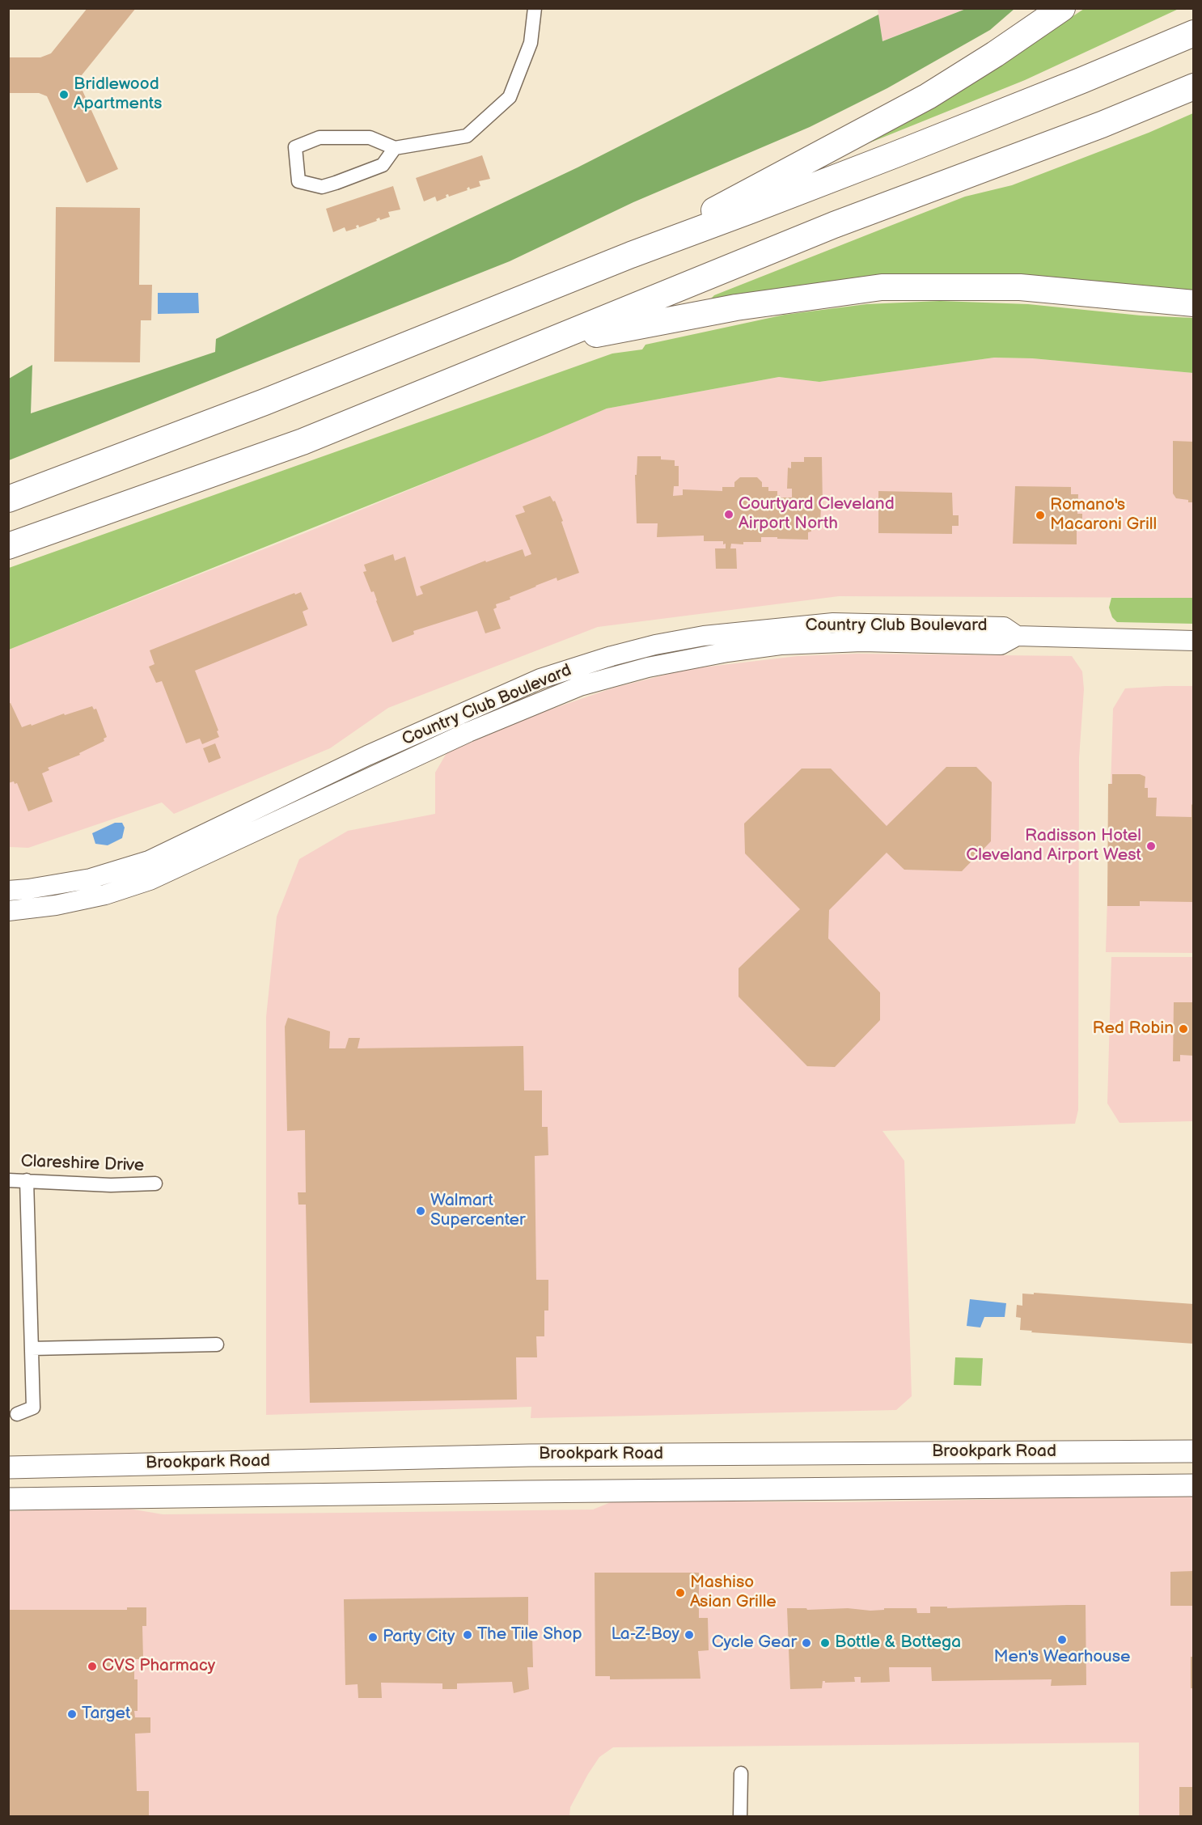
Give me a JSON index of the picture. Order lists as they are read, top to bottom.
{
  "streets": {
    "main road": ["Brookpark Road"],
    "street": ["Country Club Boulevard", "Clareshire Drive"]
  },
  "places": [
    "Bridlewood Apartments",
    "Courtyard Cleveland Airport North",
    "Romano's Macaroni Grill",
    "Radisson Hotel Cleveland Airport West",
    "Red Robin",
    "Walmart Supercenter",
    "Mashiso Asian Grille",
    "The Tile Shop",
    "La-Z-Boy",
    "Party City",
    "Men's Wearhouse",
    "Cycle Gear",
    "Bottle & Bottega",
    "CVS Pharmacy",
    "Target"
  ]
}
